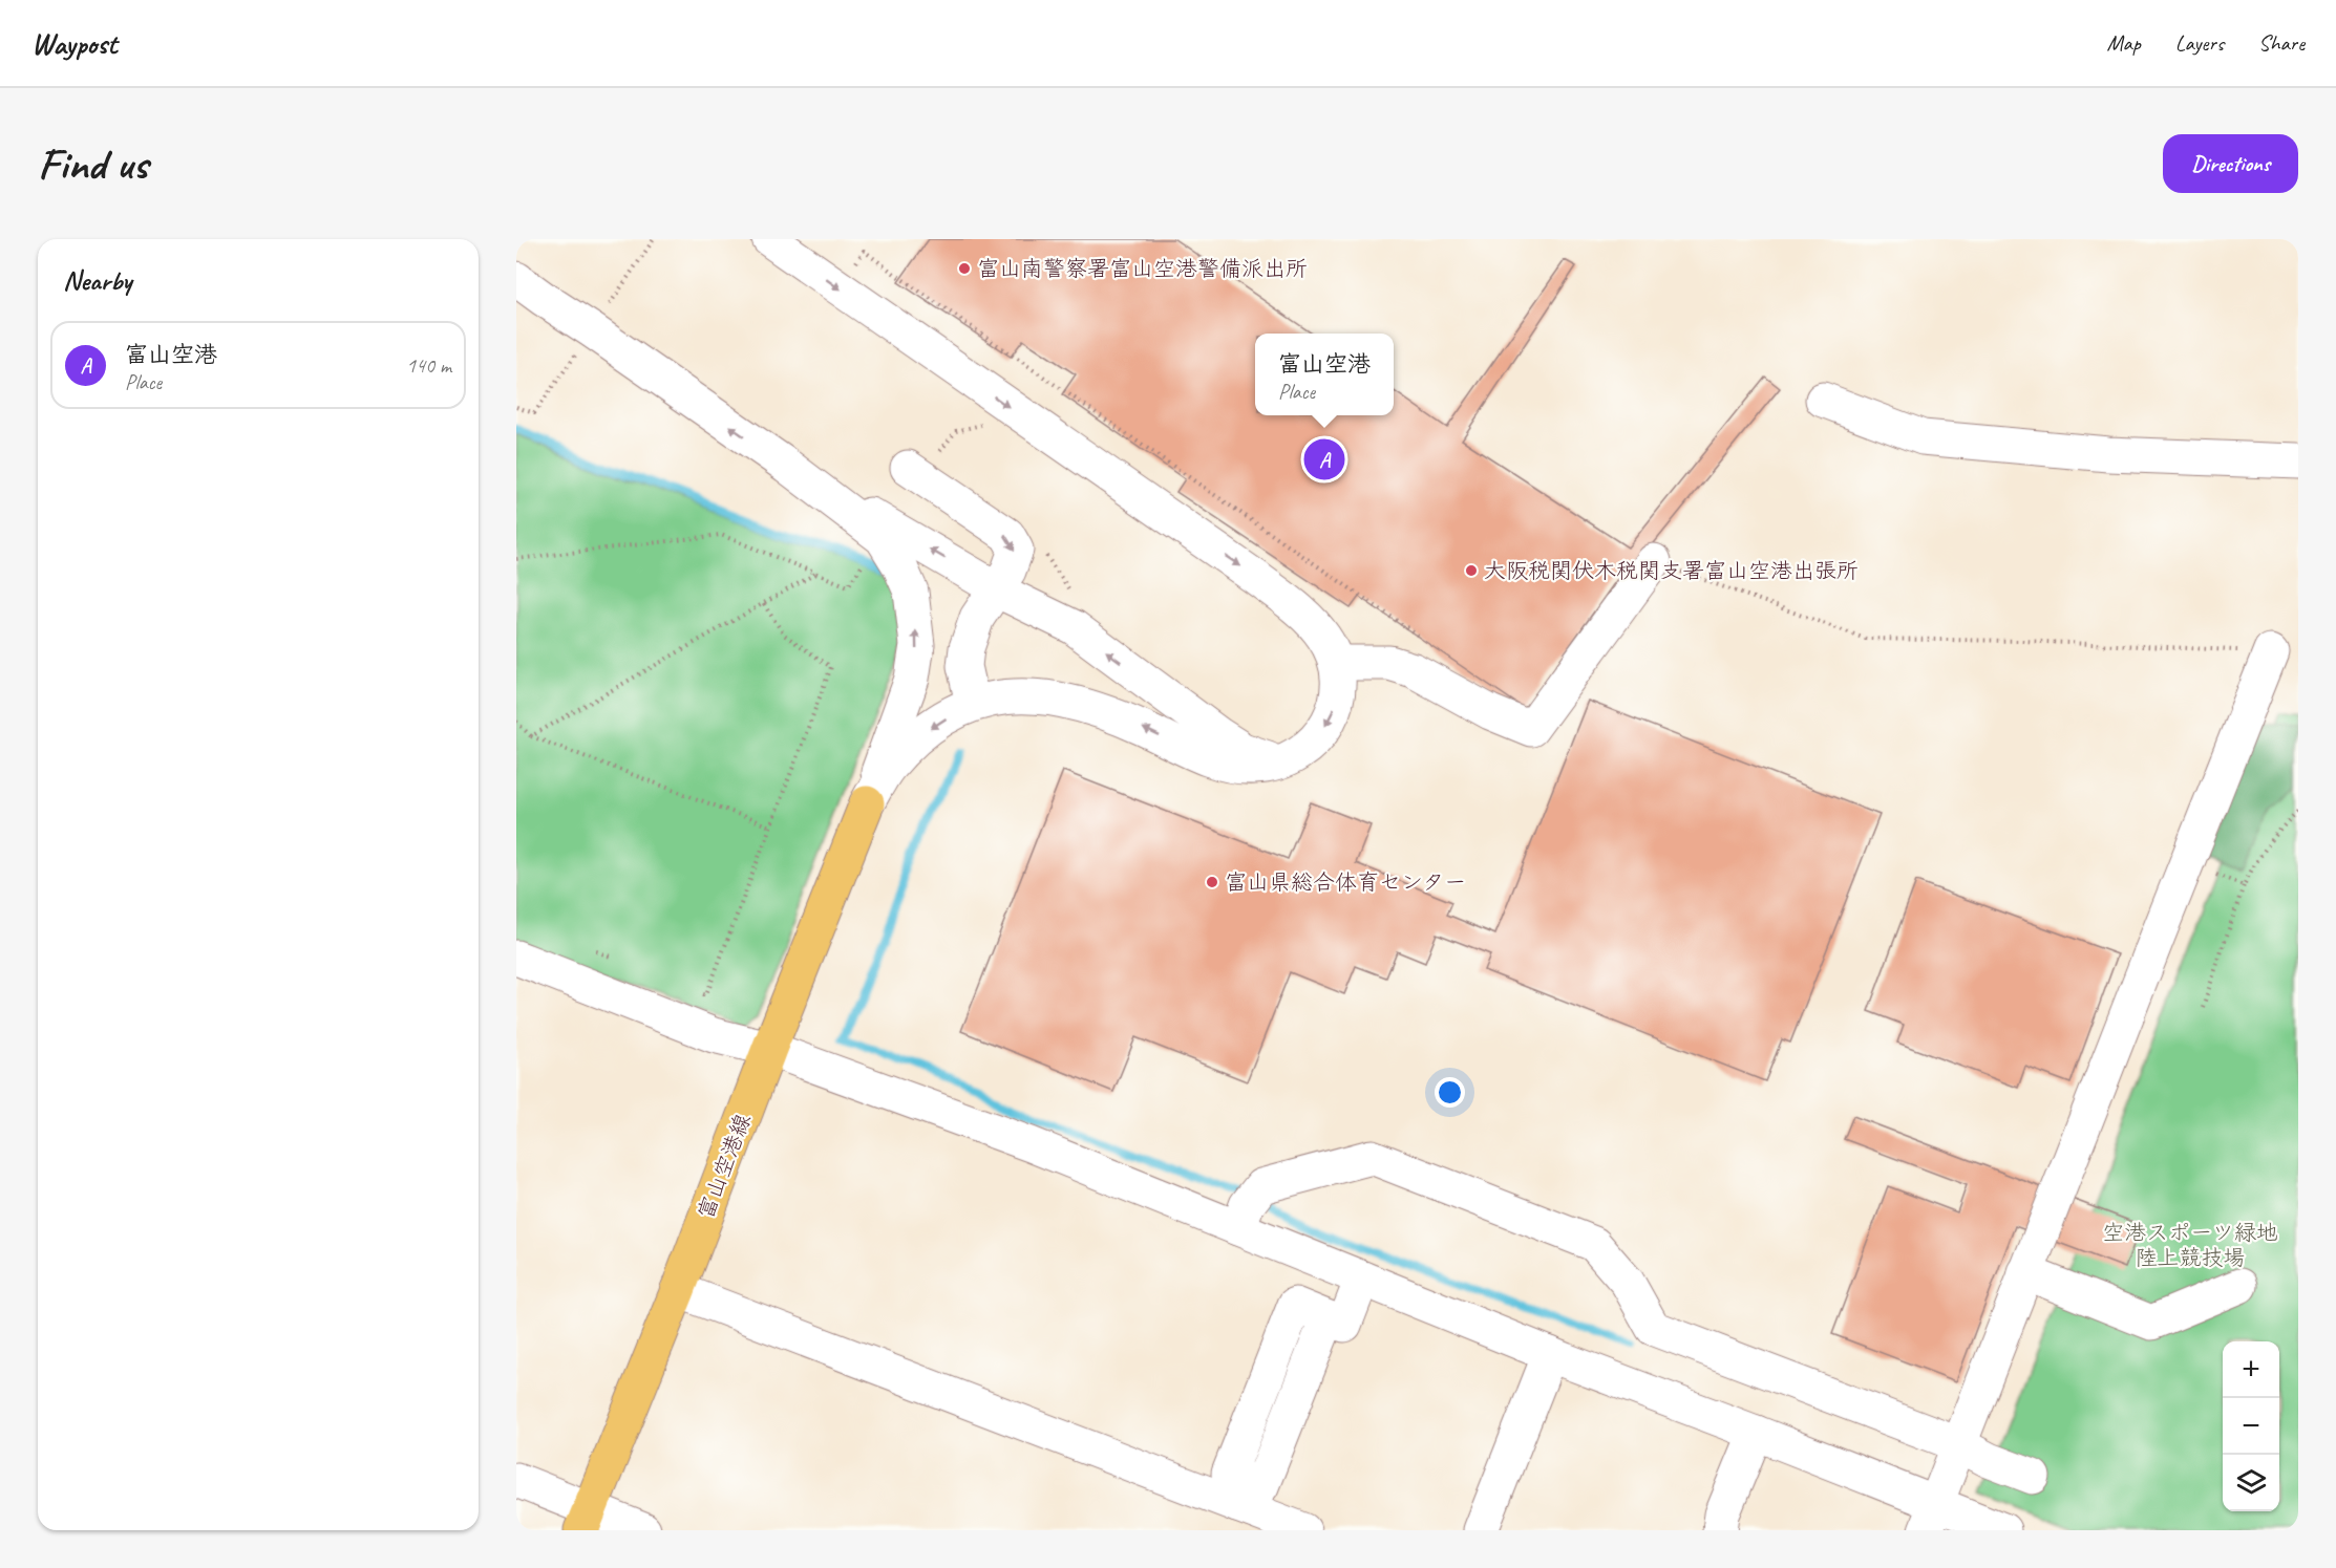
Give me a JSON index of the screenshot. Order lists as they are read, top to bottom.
{
  "streets": {
    "main road": ["富山空港線"]
  },
  "parks": ["空港スポーツ緑地 陸上競技場"],
  "places": ["富山南警察署富山空港警備派出所", "大阪税関伏木税関支署富山空港出張所", "富山県総合体育センター"],
  "page": {
    "header": "Waypost",
    "nav": ["Map", "Layers", "Share"],
    "buttons": "Directions",
    "title": "Find us",
    "heading": "Nearby",
    "list": [
      {
        "mark": "A",
        "name": "富山空港",
        "note": "Place",
        "value": "140 m"
      }
    ],
    "popup": ["富山空港", "Place"],
    "pins": "A",
    "map_buttons": ["+", "−"]
  }
}
